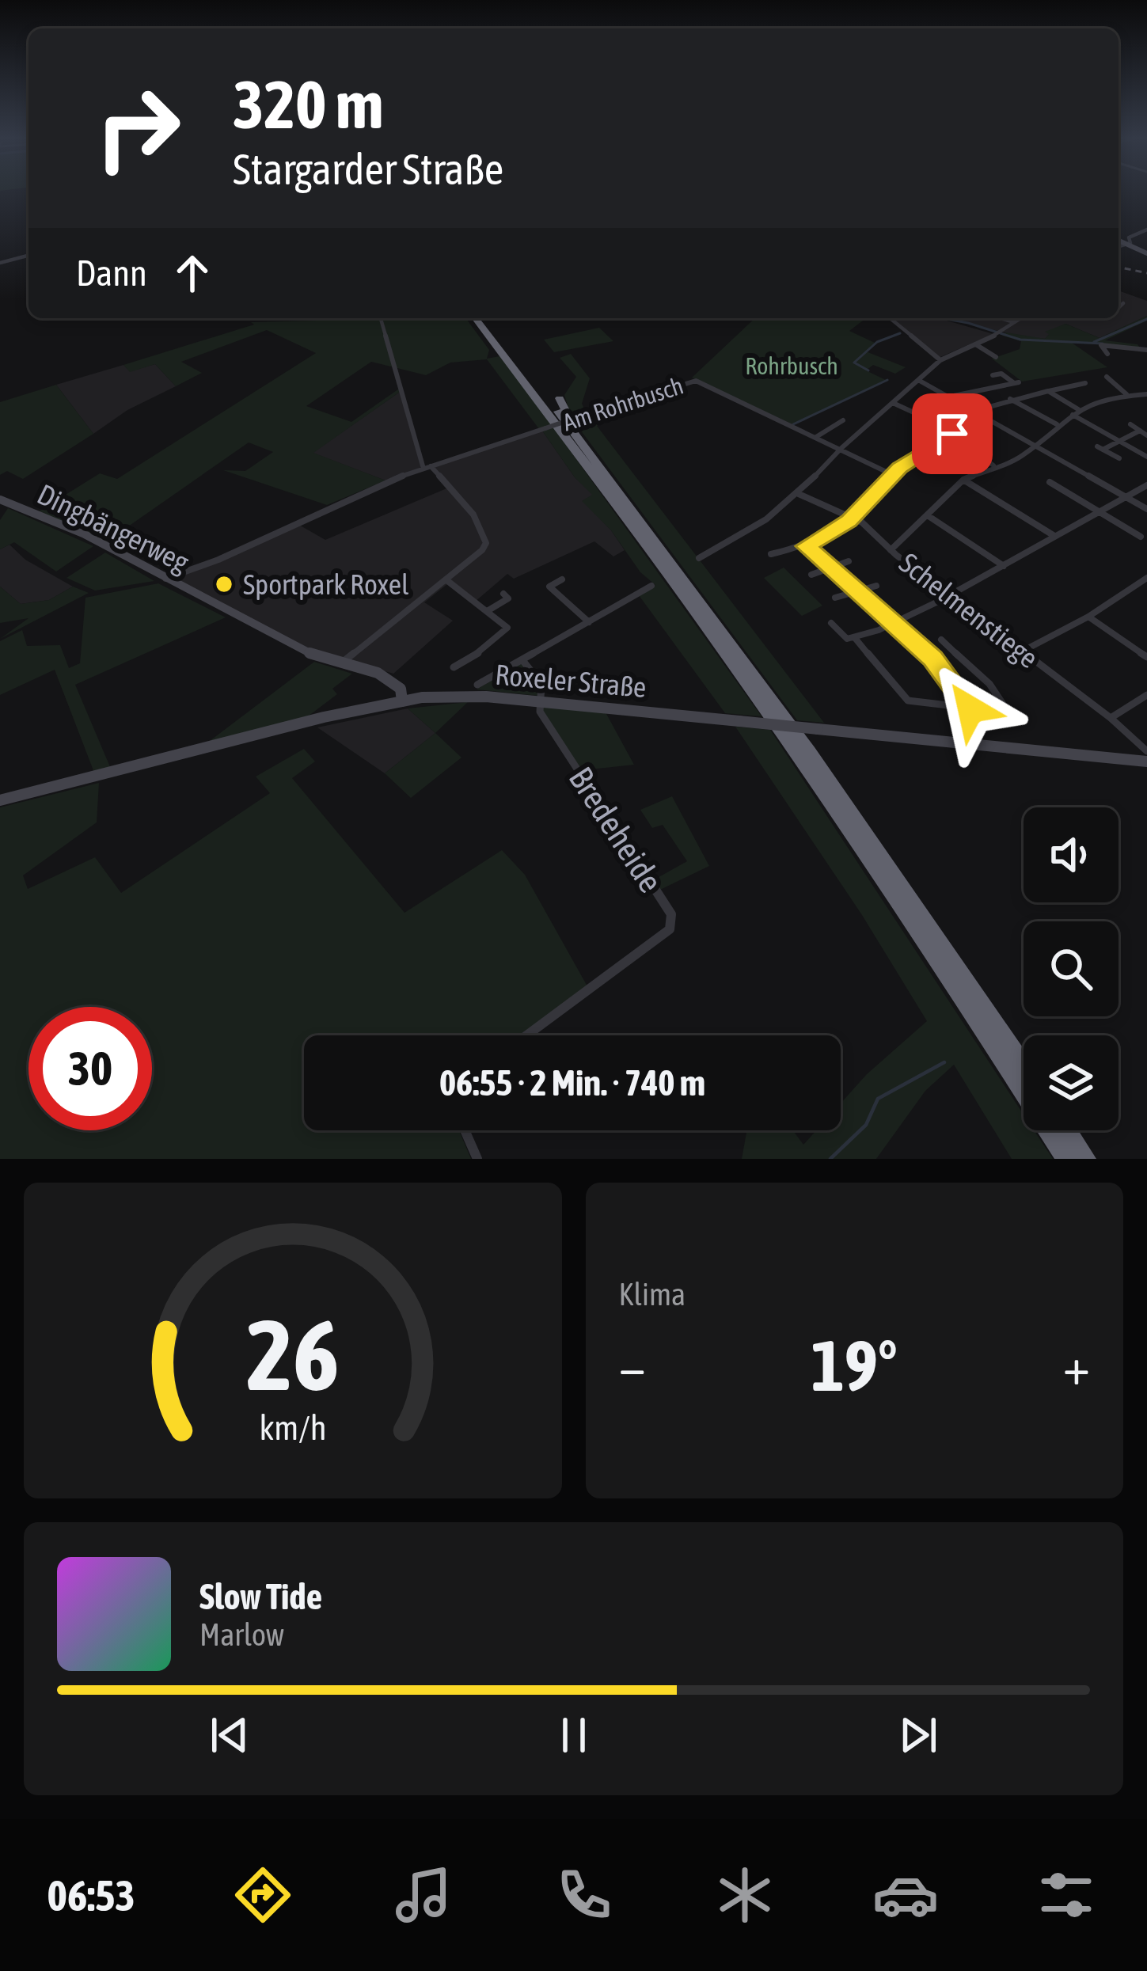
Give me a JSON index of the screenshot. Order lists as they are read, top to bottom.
{
  "streets": {
    "main road": ["Dingbängerweg", "Roxeler Straße"],
    "street": ["Am Rohrbusch", "Schelmenstiege", "Bredeheide"]
  },
  "crossings": [
    ["Am Rohrbusch", "Dingbängerweg"],
    ["Dingbängerweg", "Roxeler Straße"],
    ["Schelmenstiege", "Roxeler Straße"],
    ["Roxeler Straße", "Bredeheide"]
  ],
  "parks": ["Rohrbusch"],
  "places": ["Sportpark Roxel"],
  "page": {
    "turn": ["320 m", "Stargarder Straße"],
    "then": "Dann",
    "limit": "30",
    "trip": "06:55 · 2 Min. · 740 m",
    "tile": "Klima",
    "heat": ["−", "19°", "+"],
    "song": ["Slow Tide", "Marlow"],
    "tabs": "06:53",
    "gauge": ["26", "km/h"]
  }
}
